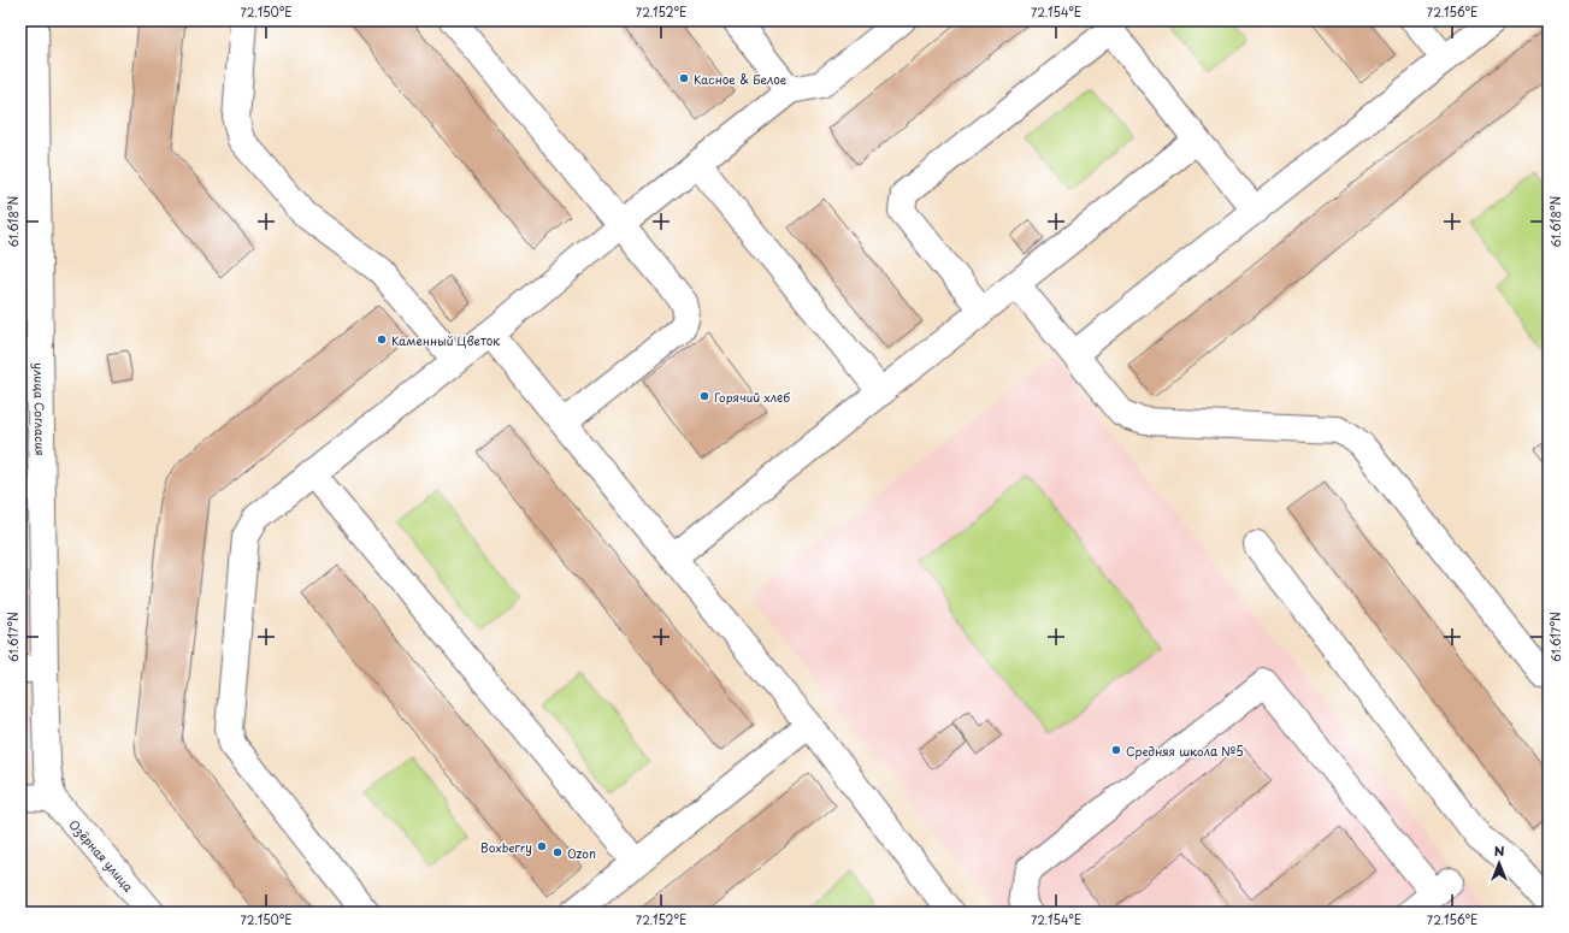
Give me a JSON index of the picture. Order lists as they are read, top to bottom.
{
  "streets": {
    "street": ["улица Согласия", "Озёрная улица"]
  },
  "crossings": [
    ["улица Согласия", "Озёрная улица"]
  ],
  "places": [
    "Касное & Белое",
    "Каменный Цветок",
    "Горячий хлеб",
    "Средняя школа №5",
    "Boxberry",
    "Ozon"
  ],
  "north": "top",
  "coordinates": [
    "72.150°E",
    "72.152°E",
    "72.154°E",
    "72.156°E",
    "61.618°N",
    "61.617°N"
  ]
}
